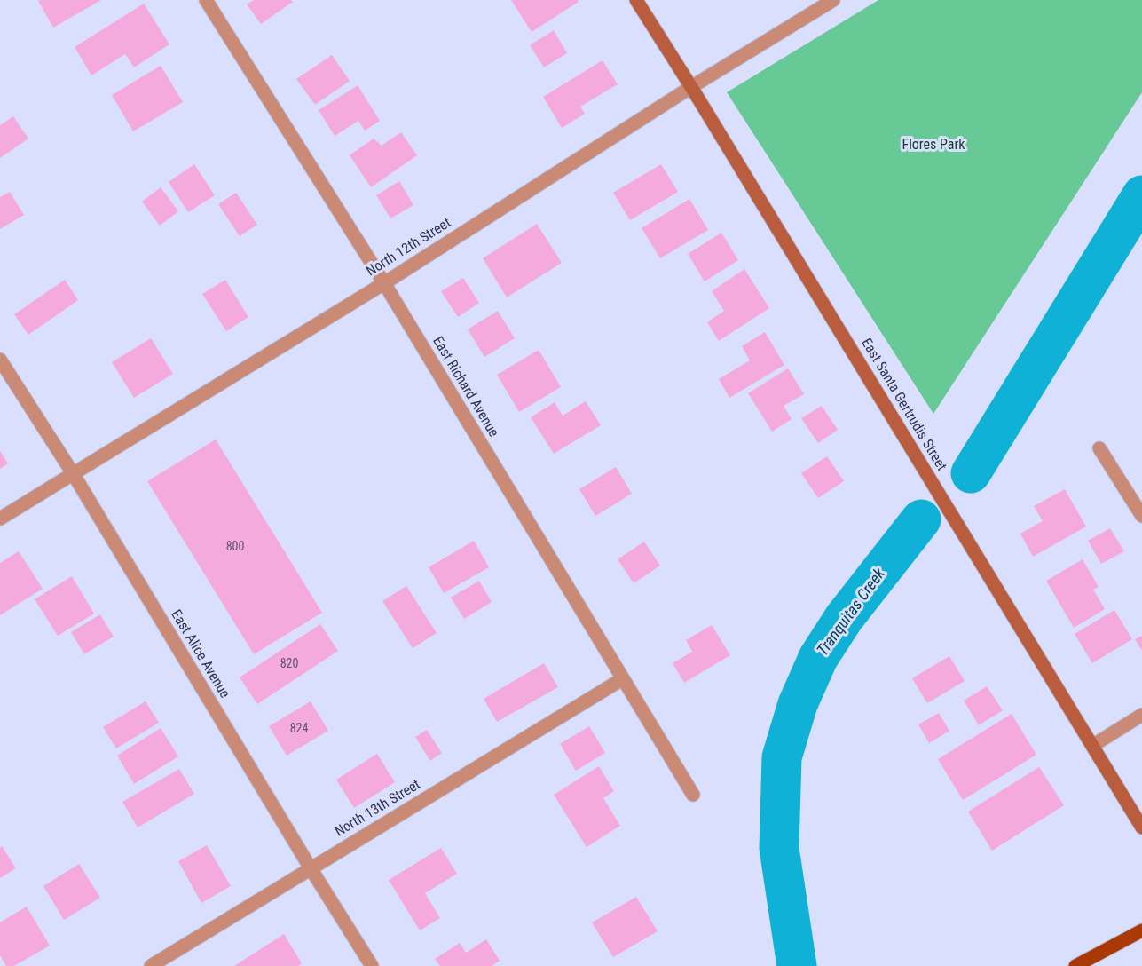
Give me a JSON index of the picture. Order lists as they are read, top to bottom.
{
  "streets": {
    "street": [
      "North 12th Street",
      "East Richard Avenue",
      "East Santa Gertrudis Street",
      "East Alice Avenue",
      "North 13th Street"
    ]
  },
  "crossings": [
    ["North 12th Street", "East Richard Avenue"],
    ["North 12th Street", "East Santa Gertrudis Street"],
    ["North 12th Street", "East Alice Avenue"],
    ["East Richard Avenue", "North 13th Street"],
    ["East Alice Avenue", "North 13th Street"]
  ],
  "water": ["Tranquitas Creek"],
  "parks": ["Flores Park"],
  "house_numbers": ["800", "820", "824"]
}
